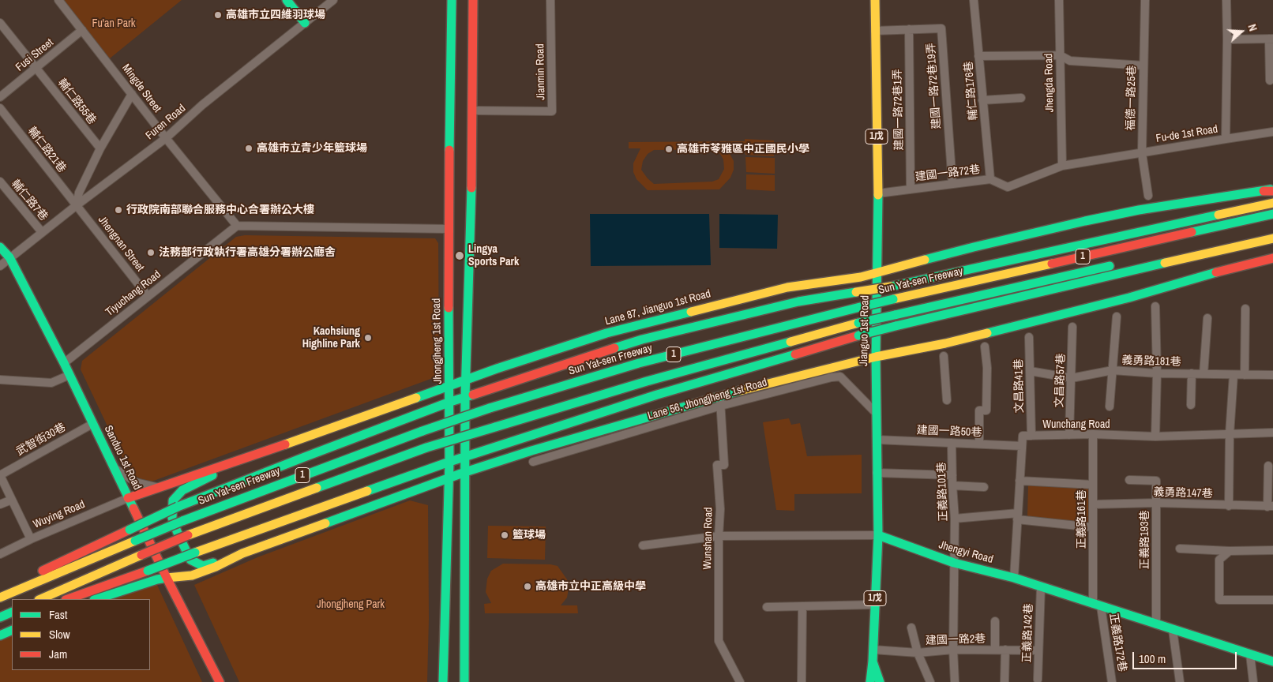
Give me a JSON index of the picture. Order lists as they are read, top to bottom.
{
  "streets": {
    "main road": [
      "1戊",
      "1",
      "Sun Yat-sen Freeway",
      "Lane 87, Jianguo 1st Road",
      "Jianguo 1st Road",
      "Jhongjheng 1st Road",
      "Sanduo 1st Road",
      "Jhengyi Road"
    ],
    "street": [
      "Fusi Street",
      "Jianmin Road",
      "Jhengda Road",
      "建國一路72巷19弄",
      "Mingde Street",
      "輔仁路176巷",
      "福德一路25巷",
      "輔仁路55巷",
      "建國一路72巷1弄",
      "Furen Road",
      "Fu-de 1st Road",
      "輔仁路21巷",
      "建國一路72巷",
      "輔仁路7巷",
      "Jhengnan Street",
      "Tiyuchang Road",
      "義勇路181巷",
      "文昌路57巷",
      "文昌路41巷",
      "Lane 56, Jhongjheng 1st Road",
      "Wunchang Road",
      "建國一路50巷",
      "武智街30巷",
      "正義路101巷",
      "義勇路147巷",
      "Wuying Road",
      "正義路161巷",
      "Wunshan Road",
      "正義路193巷",
      "正義路142巷",
      "建國一路2巷",
      "正義路172巷"
    ]
  },
  "crossings": [
    ["Fusi Street", "Mingde Street"],
    ["Fusi Street", "輔仁路55巷"],
    ["Jhengda Road", "Fu-de 1st Road"],
    ["Jhengda Road", "建國一路72巷"],
    ["建國一路72巷19弄", "建國一路72巷1弄"],
    ["建國一路72巷19弄", "建國一路72巷"],
    ["建國一路72巷19弄", "Jianguo 1st Road"],
    ["Mingde Street", "Furen Road"],
    ["Mingde Street", "Tiyuchang Road"],
    ["輔仁路176巷", "建國一路72巷"],
    ["福德一路25巷", "Fu-de 1st Road"],
    ["建國一路72巷1弄", "建國一路72巷"],
    ["Furen Road", "輔仁路21巷"],
    ["Furen Road", "輔仁路7巷"],
    ["Furen Road", "Jhengnan Street"],
    ["Furen Road", "Sanduo 1st Road"],
    ["Fu-de 1st Road", "建國一路72巷"],
    ["1戊", "Jianguo 1st Road"],
    ["輔仁路21巷", "Jhengnan Street"],
    ["建國一路72巷", "Jianguo 1st Road"],
    ["Jhengnan Street", "Tiyuchang Road"],
    ["Tiyuchang Road", "Sanduo 1st Road"],
    ["Lane 87, Jianguo 1st Road", "Jianguo 1st Road"],
    ["Lane 87, Jianguo 1st Road", "Jhongjheng 1st Road"],
    ["Jianguo 1st Road", "Lane 56, Jhongjheng 1st Road"],
    ["Jianguo 1st Road", "建國一路50巷"],
    ["Jianguo 1st Road", "Jhengyi Road"],
    ["Jianguo 1st Road", "建國一路2巷"],
    ["義勇路181巷", "文昌路57巷"],
    ["義勇路181巷", "文昌路41巷"],
    ["文昌路57巷", "Wunchang Road"],
    ["文昌路41巷", "Wunchang Road"],
    ["Lane 56, Jhongjheng 1st Road", "Wunshan Road"],
    ["Wunchang Road", "建國一路50巷"],
    ["Wunchang Road", "正義路161巷"],
    ["建國一路50巷", "正義路101巷"],
    ["武智街30巷", "Sanduo 1st Road"],
    ["Sanduo 1st Road", "Wuying Road"],
    ["正義路101巷", "Jhengyi Road"],
    ["正義路101巷", "建國一路2巷"],
    ["義勇路147巷", "正義路161巷"],
    ["義勇路147巷", "正義路193巷"],
    ["正義路161巷", "Jhengyi Road"],
    ["正義路161巷", "正義路172巷"],
    ["Wunshan Road", "Jhengyi Road"],
    ["正義路193巷", "Jhengyi Road"],
    ["Jhengyi Road", "正義路142巷"],
    ["Jhengyi Road", "正義路172巷"],
    ["正義路142巷", "建國一路2巷"]
  ],
  "parks": ["Fu'an Park", "Jhongjheng Park"],
  "places": [
    "高雄市立四維羽球場",
    "高雄市立青少年籃球場",
    "高雄市苓雅區中正國民小學",
    "行政院南部聯合服務中心合署辦公大樓",
    "法務部行政執行署高雄分署辦公廳舍",
    "Lingya Sports Park",
    "Kaohsiung Highline Park",
    "籃球場",
    "高雄市立中正高級中學"
  ],
  "legend": ["Fast", "Slow", "Jam"],
  "scale_bar": "100 m",
  "north": "right"
}
